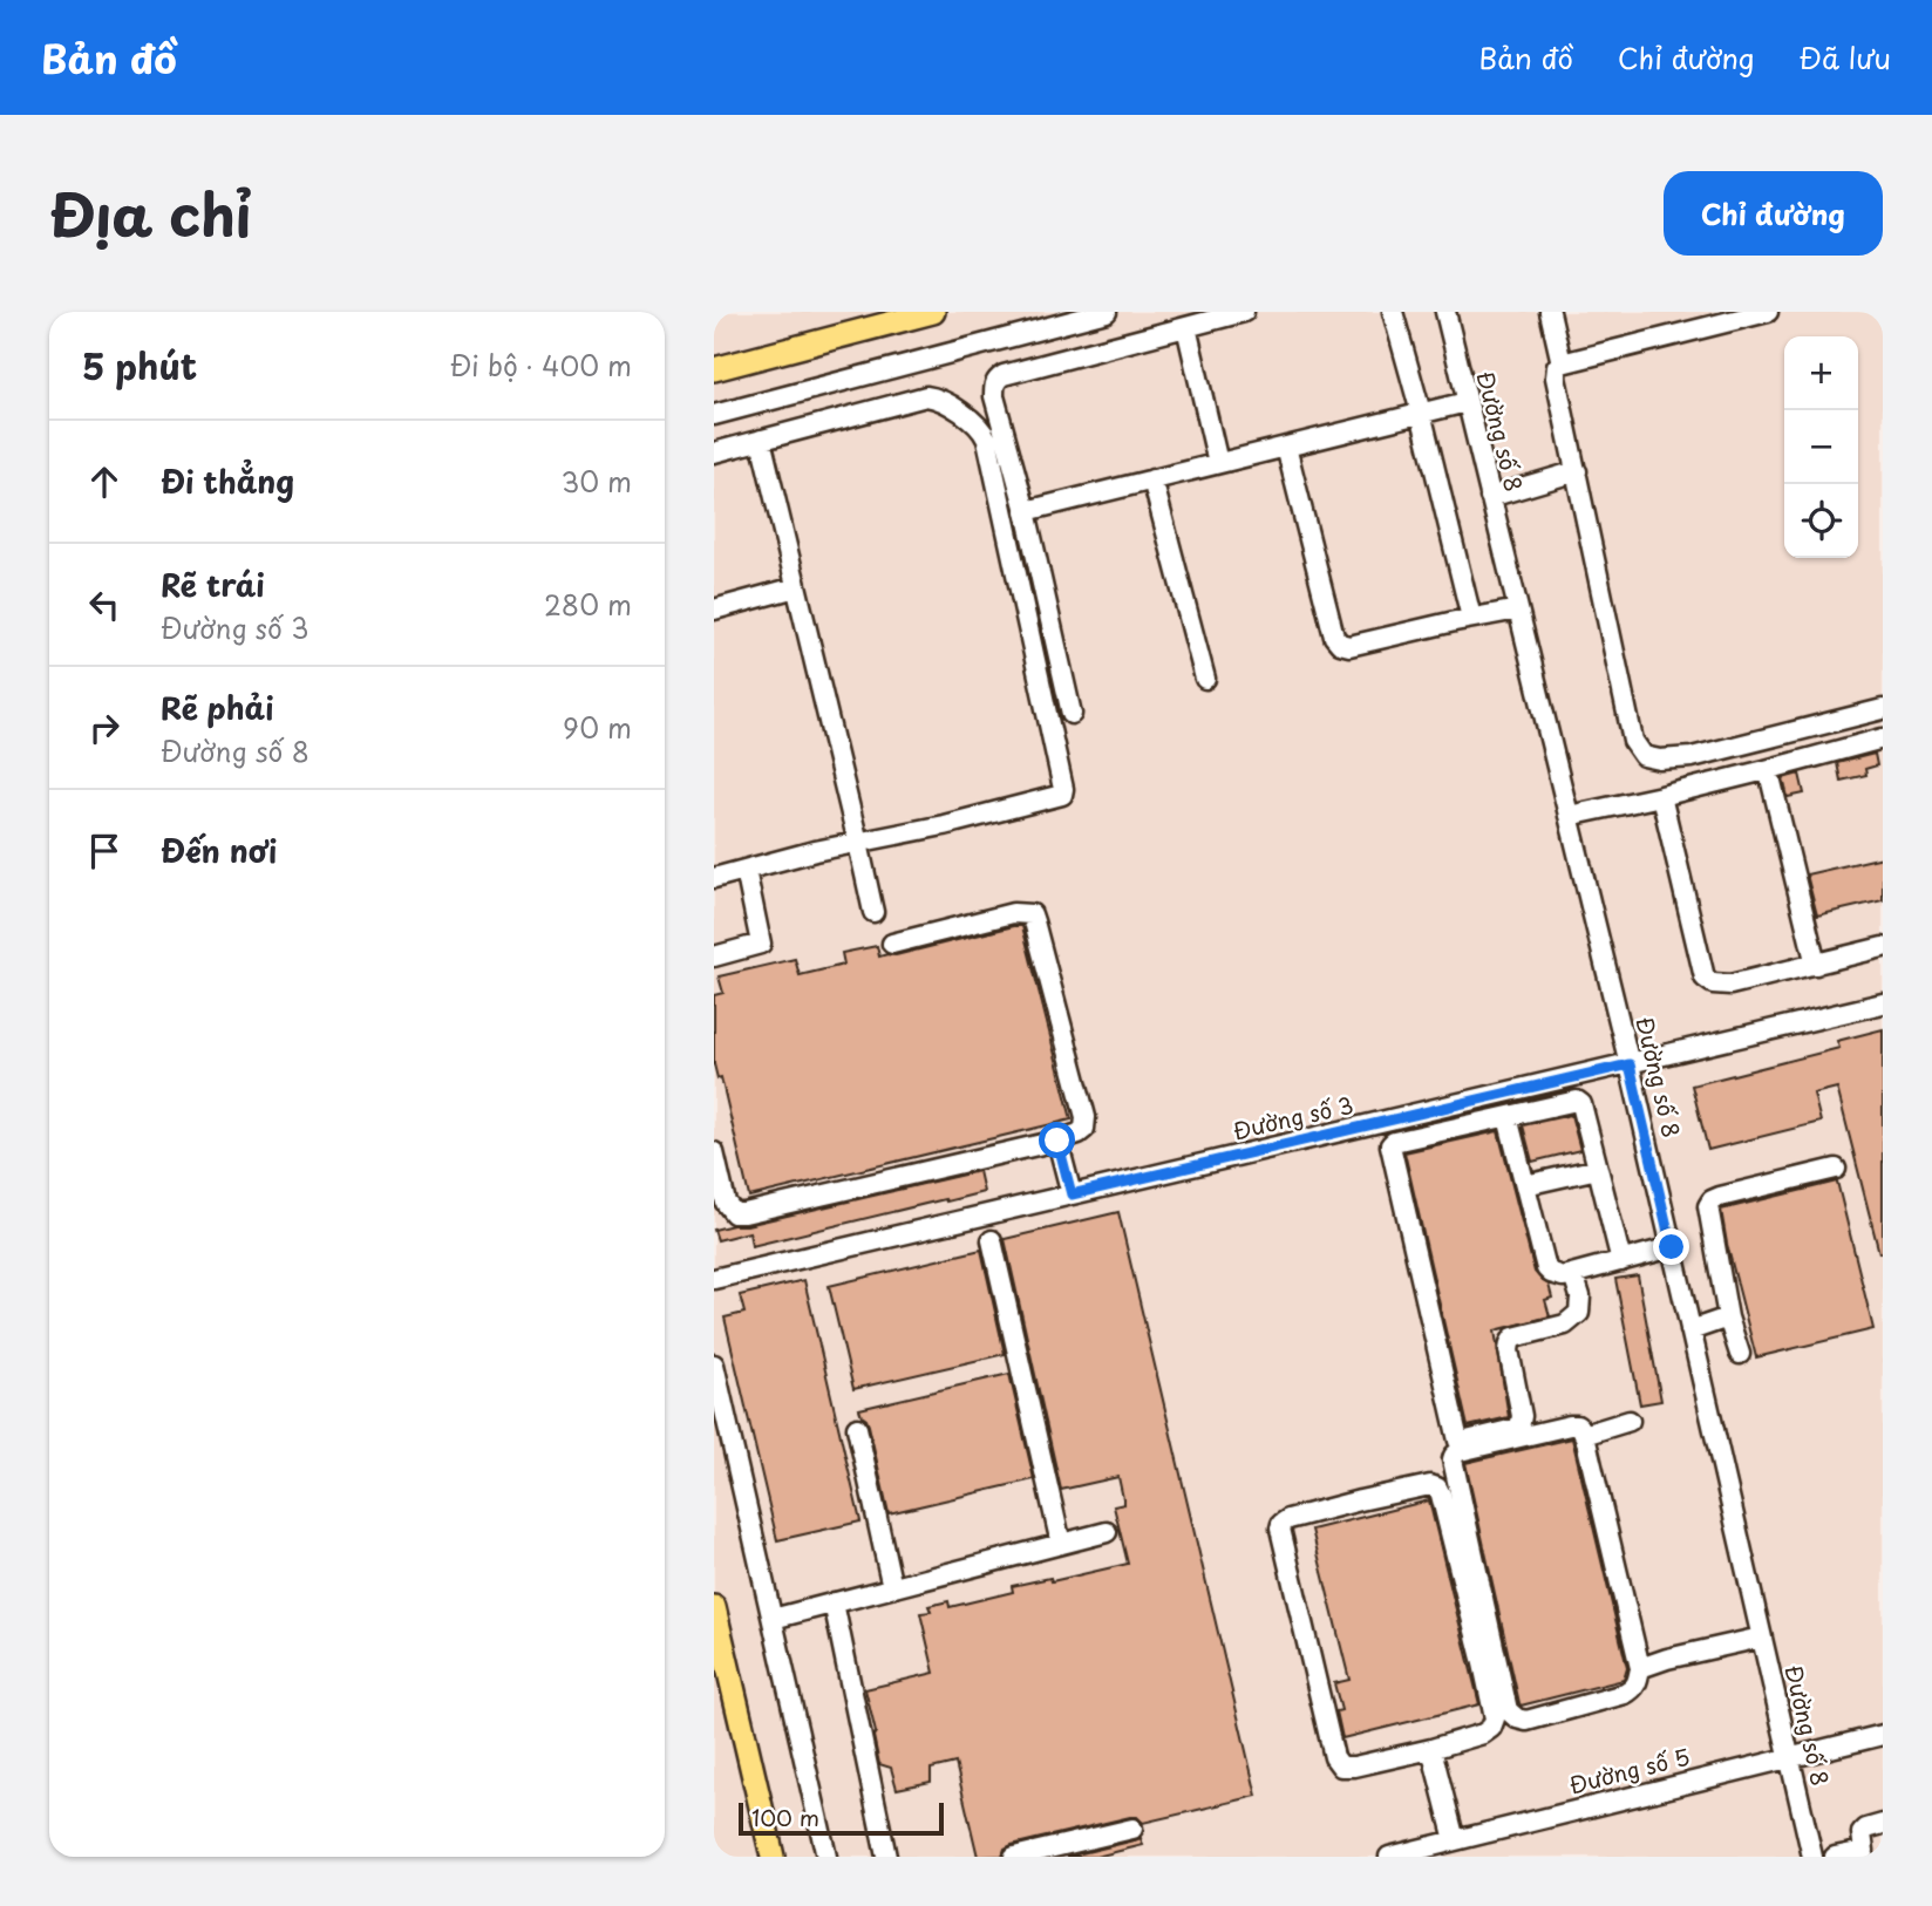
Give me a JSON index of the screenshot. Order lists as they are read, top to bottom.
{
  "streets": {
    "street": ["Đường số 8", "Đường số 3", "Đường số 5"]
  },
  "crossings": [
    ["Đường số 8", "Đường số 3"],
    ["Đường số 8", "Đường số 5"]
  ],
  "scale_bar": "100 m",
  "page": {
    "header": "Bản đồ",
    "nav": ["Bản đồ", "Chỉ đường", "Đã lưu"],
    "title": "Địa chỉ",
    "buttons": "Chỉ đường",
    "heading": ["5 phút", "Đi bộ · 400 m"],
    "map_buttons": ["+", "−"],
    "list": [
      ["Đi thẳng", "30 m"],
      ["Rẽ trái", "Đường số 3", "280 m"],
      ["Rẽ phải", "Đường số 8", "90 m"],
      "Đến nơi"
    ],
    "scale": "100 m"
  }
}
